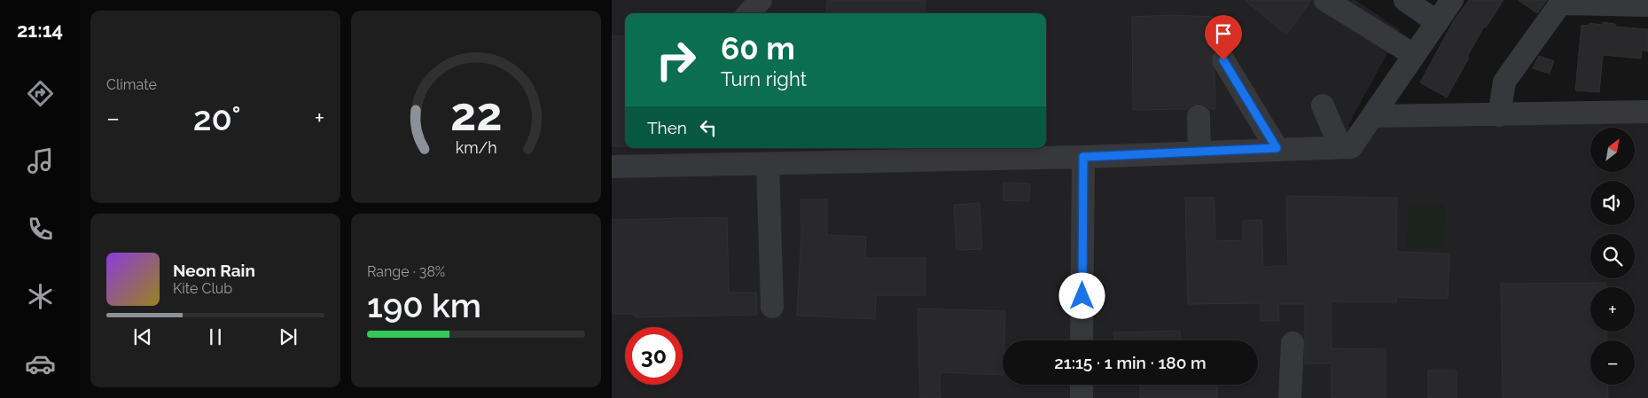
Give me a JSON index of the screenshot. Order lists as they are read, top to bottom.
{
  "north": "top right",
  "page": {
    "tabs": "21:14",
    "tile": [
      "Climate",
      ["Range · 38%", "190 km"]
    ],
    "turn": ["60 m", "Turn right"],
    "heat": ["−", "20°", "+"],
    "then": "Then",
    "map_buttons": ["+", "−"],
    "song": ["Neon Rain", "Kite Club"],
    "limit": "30",
    "trip": "21:15 · 1 min · 180 m",
    "gauge": ["22", "km/h"]
  }
}
